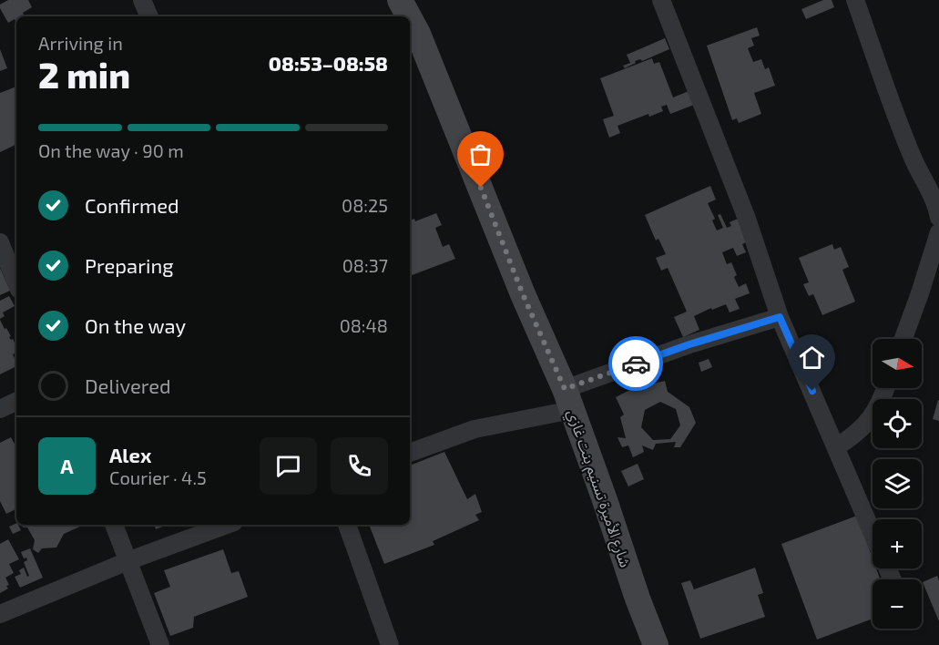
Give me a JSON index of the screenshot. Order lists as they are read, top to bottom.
{
  "streets": {
    "main road": ["شارع الأميرة تسنيم بنت غازي"]
  },
  "north": "right",
  "page": {
    "heading": ["2 min", "Arriving in", "08:53–08:58"],
    "panel": ["Alex", "Courier · 4.5"],
    "bar": "On the way · 90 m",
    "list": [
      ["Confirmed", "08:25"],
      ["Preparing", "08:37"],
      ["On the way", "08:48"],
      "Delivered"
    ],
    "map_buttons": ["+", "−"],
    "round": "A"
  }
}
